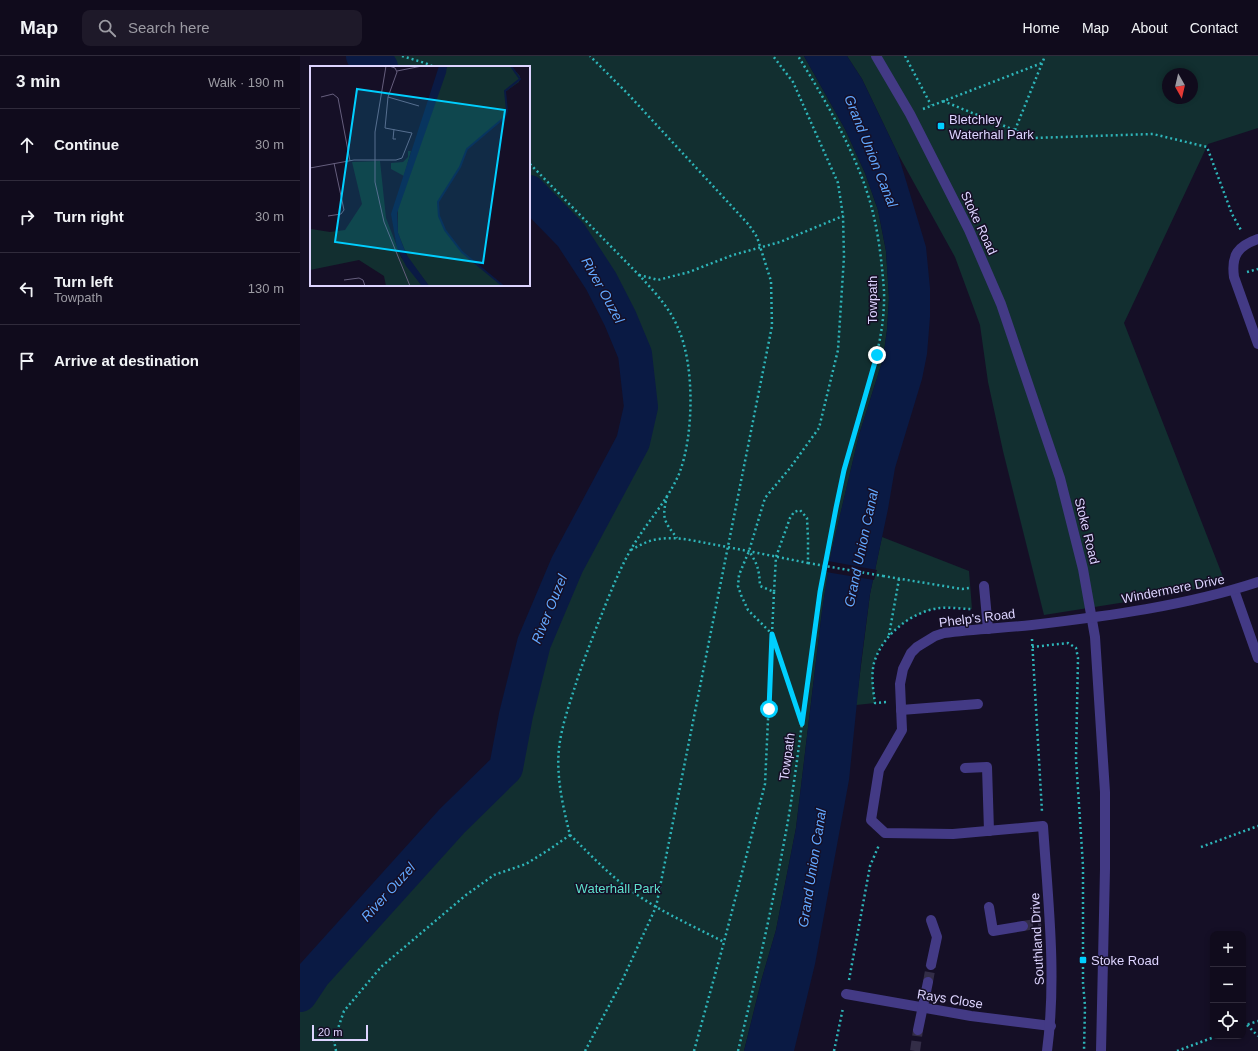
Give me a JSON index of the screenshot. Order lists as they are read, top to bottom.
{
  "streets": {
    "street": [
      "Stoke Road",
      "Windermere Drive",
      "Phelp's Road",
      "Southland Drive",
      "Rays Close"
    ],
    "path": ["Towpath"]
  },
  "crossings": [
    ["Stoke Road", "Windermere Drive"],
    ["Stoke Road", "Phelp's Road"],
    ["Windermere Drive", "Phelp's Road"],
    ["Southland Drive", "Rays Close"]
  ],
  "water": ["Grand Union Canal", "River Ouzel"],
  "parks": ["Waterhall Park"],
  "places": {
    "transit": ["Bletchley Waterhall Park", "Stoke Road"]
  },
  "scale_bar": "20 m",
  "north": "bottom",
  "page": {
    "header": "Map",
    "search": "Search here",
    "nav": [
      "Home",
      "Map",
      "About",
      "Contact"
    ],
    "heading": ["3 min", "Walk · 190 m"],
    "list": [
      ["Continue", "30 m"],
      ["Turn right", "30 m"],
      ["Turn left", "Towpath", "130 m"],
      "Arrive at destination"
    ],
    "map_buttons": ["+", "−"],
    "scale": "20 m"
  }
}
